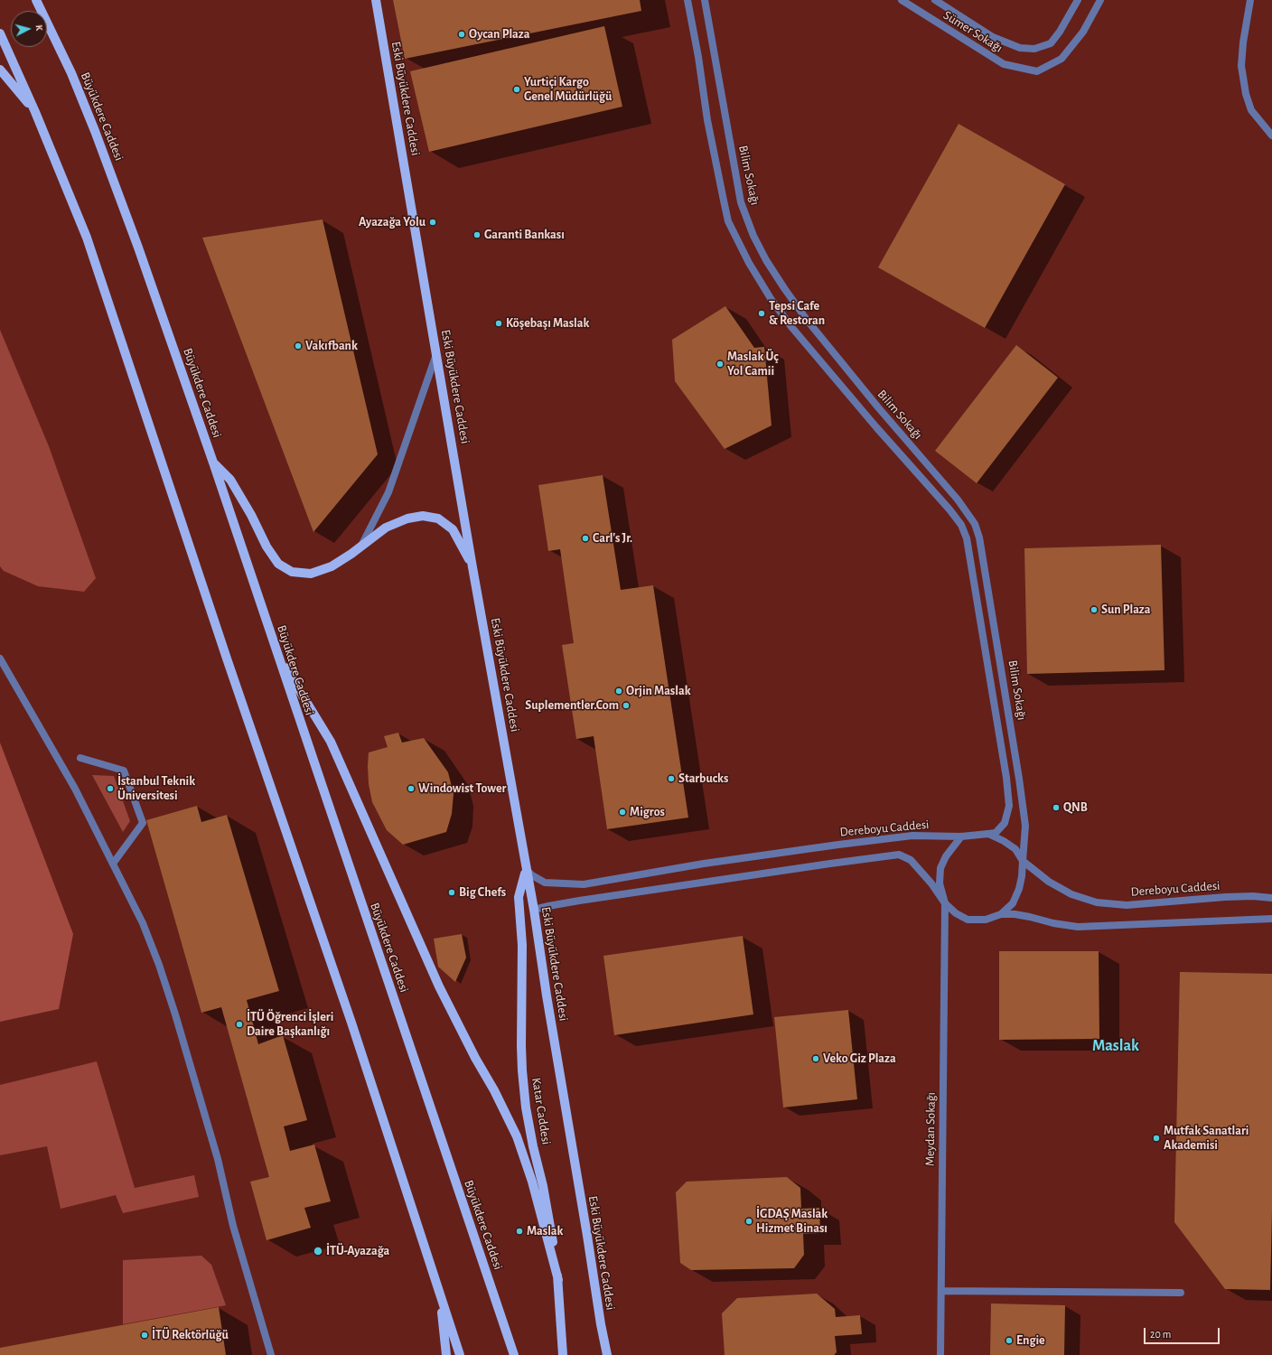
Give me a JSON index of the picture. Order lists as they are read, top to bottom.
{
  "streets": {
    "main road": ["Eski Büyükdere Caddesi", "Büyükdere Caddesi", "Katar Caddesi"],
    "street": [
      "Sümer Sokağı",
      "Bilim Sokağı",
      "Dereboyu Caddesi",
      "Meydan Sokağı"
    ]
  },
  "crossings": [
    ["Eski Büyükdere Caddesi", "Dereboyu Caddesi"],
    ["Eski Büyükdere Caddesi", "Katar Caddesi"],
    ["Bilim Sokağı", "Dereboyu Caddesi"],
    ["Bilim Sokağı", "Meydan Sokağı"],
    ["Dereboyu Caddesi", "Katar Caddesi"],
    ["Dereboyu Caddesi", "Meydan Sokağı"]
  ],
  "districts": ["Maslak"],
  "places": [
    "Oycan Plaza",
    "Yurtiçi Kargo Genel Müdürlüğü",
    "Ayazağa Yolu",
    "Garanti Bankası",
    "Tepsi Cafe & Restoran",
    "Köşebaşı Maslak",
    "Vakıfbank",
    "Maslak Üç Yol Camii",
    "Carl's Jr.",
    "Sun Plaza",
    "Orjin Maslak",
    "Suplementler.Com",
    "Starbucks",
    "İstanbul Teknik Üniversitesi",
    "Windowist Tower",
    "QNB",
    "Migros",
    "Big Chefs",
    "İTÜ Öğrenci İşleri Daire Başkanlığı",
    "Veko Giz Plaza",
    "Mutfak Sanatlari Akademisi",
    "İGDAŞ Maslak Hizmet Binası",
    "Maslak",
    "İTÜ-Ayazağa",
    "İTÜ Rektörlüğü",
    "Engie"
  ],
  "scale_bar": "20 m",
  "north": "right"
}
